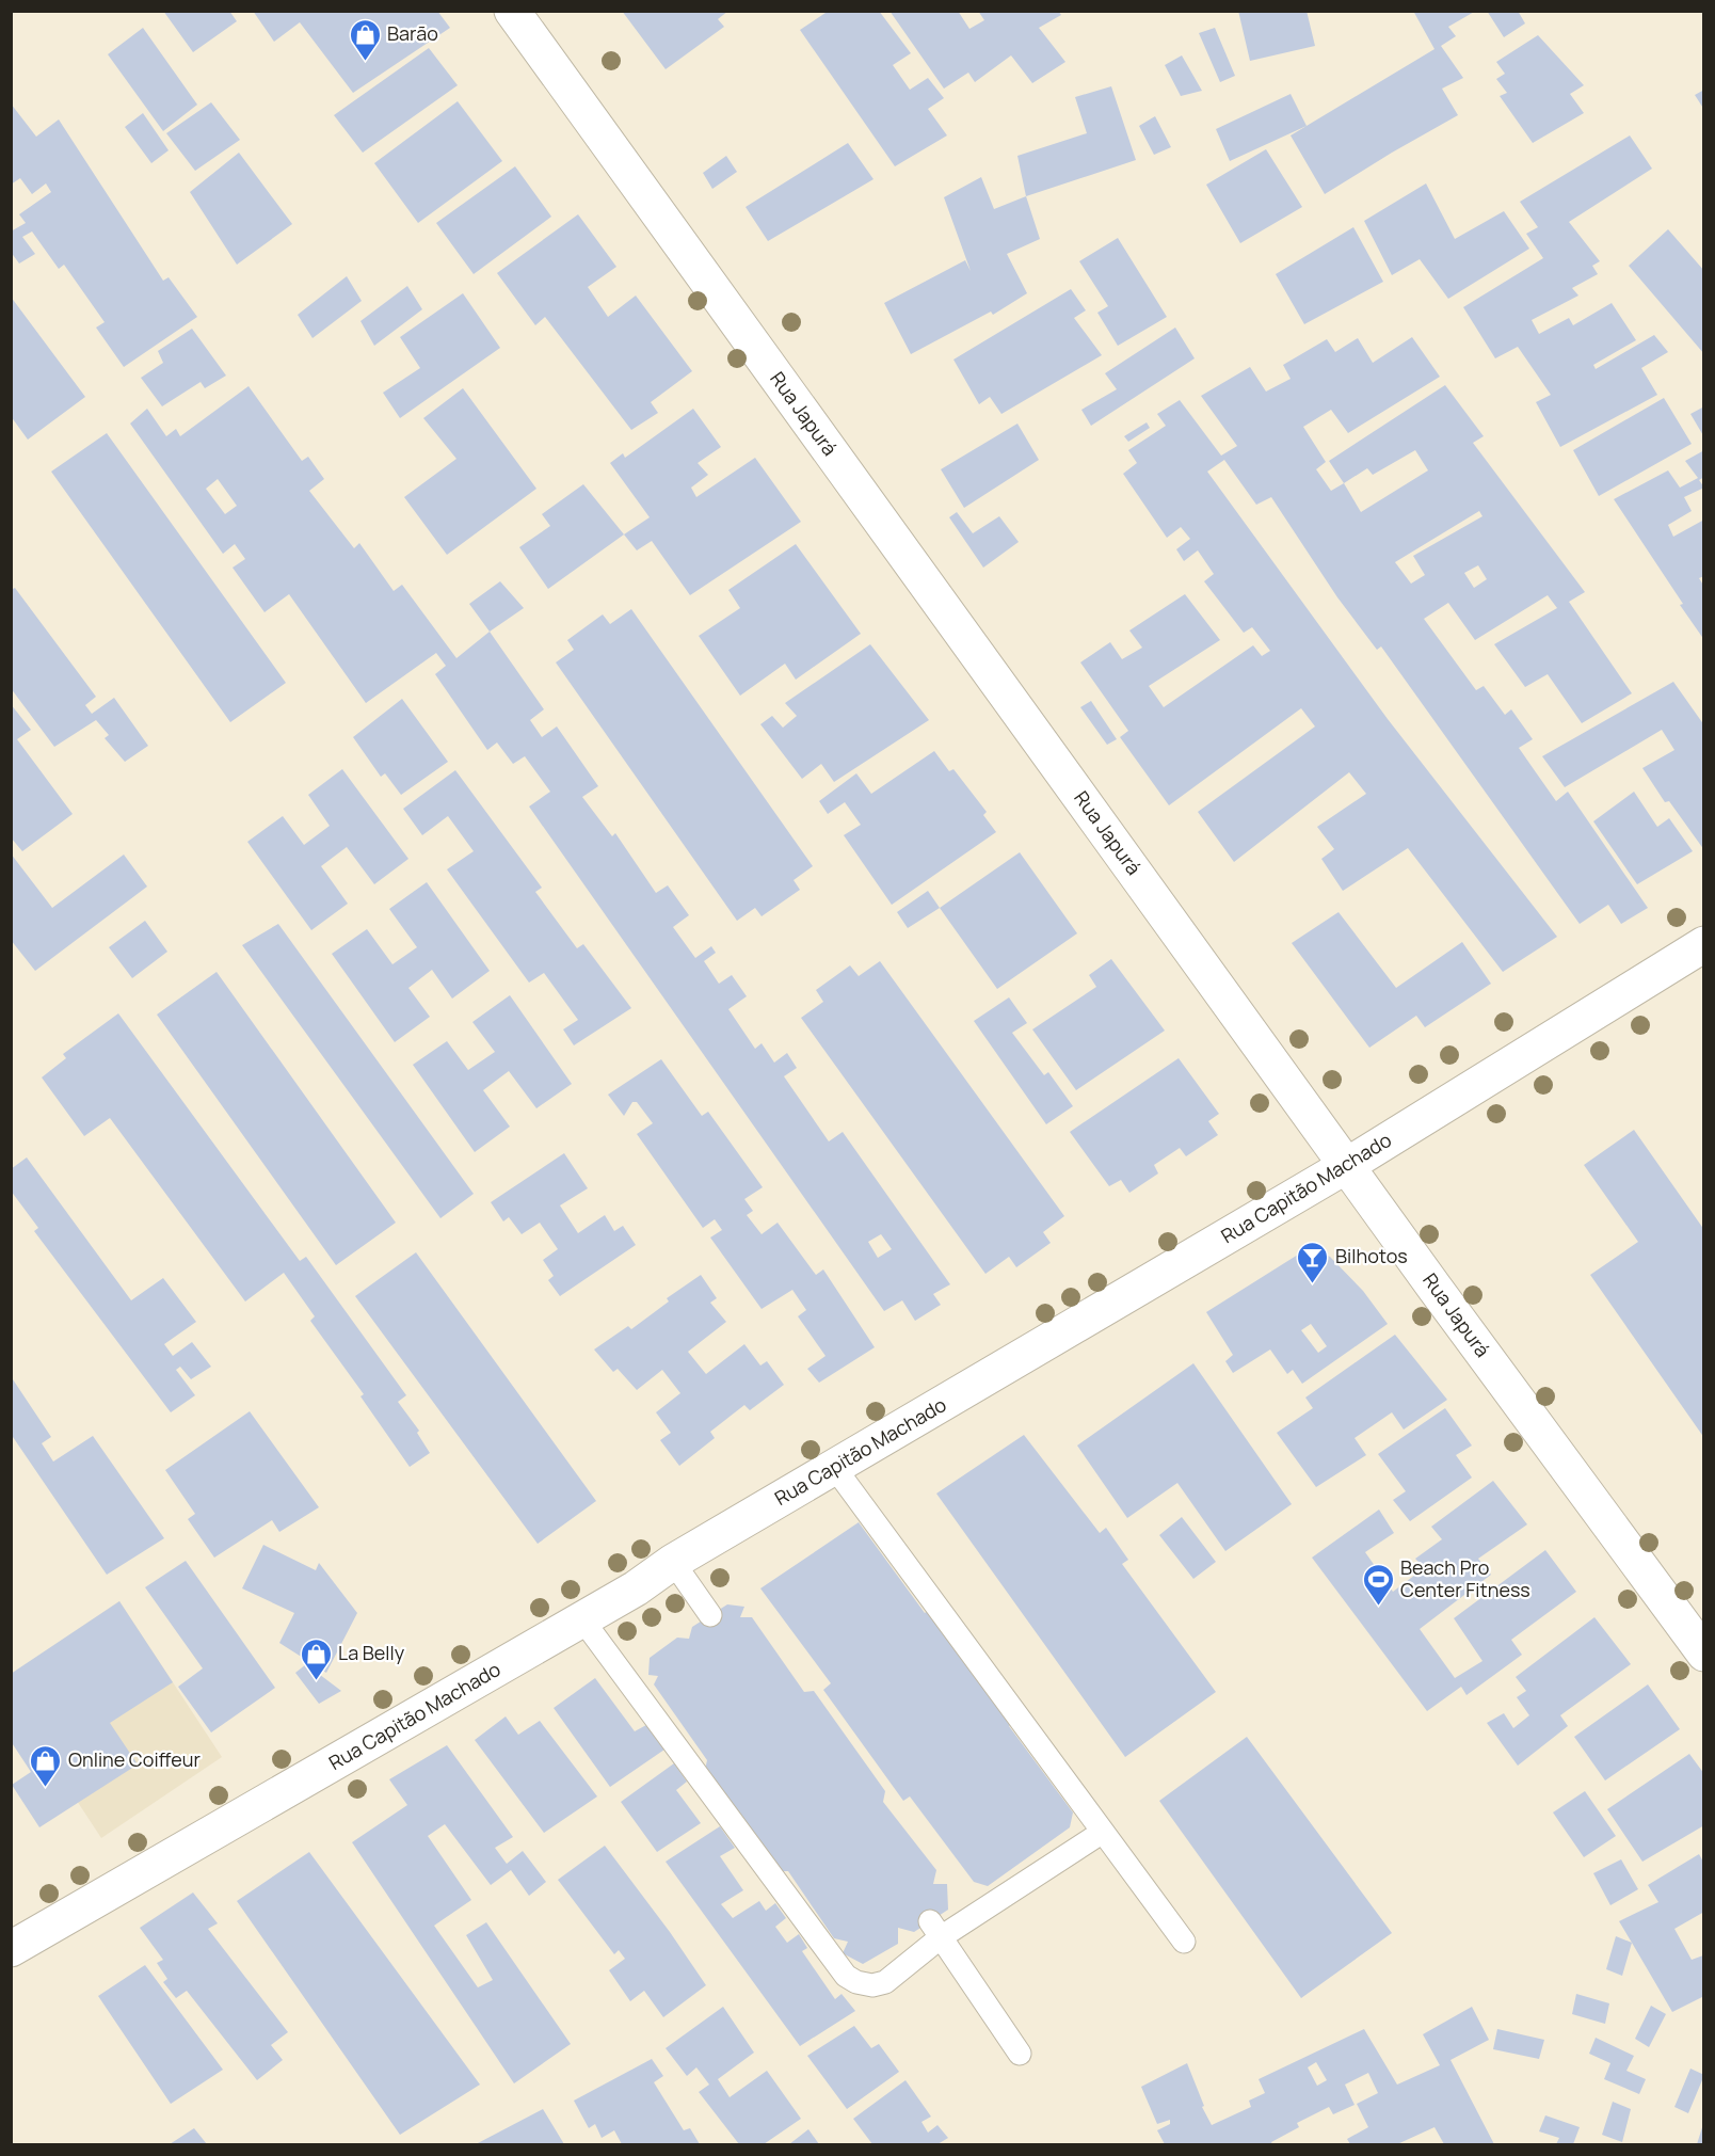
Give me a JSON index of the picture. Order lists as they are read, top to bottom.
{
  "streets": {
    "street": ["Rua Japurá", "Rua Capitão Machado"]
  },
  "crossings": [
    ["Rua Japurá", "Rua Capitão Machado"]
  ],
  "places": {
    "shop": ["Barão", "La Belly", "Online Coiffeur"],
    "bar": ["Bilhotos"],
    "sports": ["Beach Pro Center Fitness"]
  }
}
